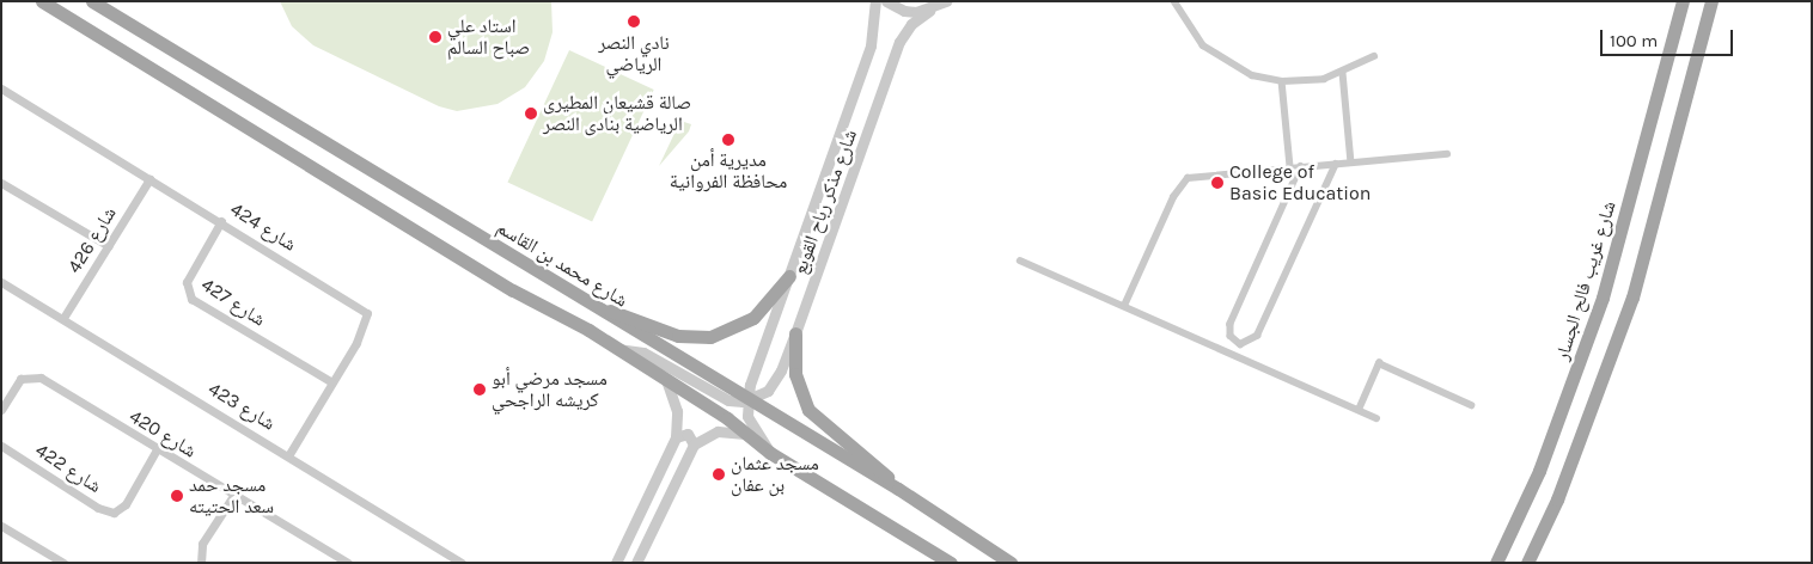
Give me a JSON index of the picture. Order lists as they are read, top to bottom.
{
  "streets": {
    "main road": ["شارع محمد بن القاسم", "شارع غريب فالح الجسار"],
    "street": [
      "شارع مذكر رباح القوبع",
      "شارع 424",
      "شارع 426",
      "شارع 427",
      "شارع 423",
      "شارع 420",
      "شارع 422"
    ]
  },
  "crossings": [
    ["شارع مذكر رباح القوبع", "شارع محمد بن القاسم"],
    ["شارع 424", "شارع 426"],
    ["شارع 424", "شارع 427"],
    ["شارع 424", "شارع 423"],
    ["شارع 426", "شارع 423"],
    ["شارع 420", "شارع 422"]
  ],
  "places": [
    "نادي النصر الرياضي",
    "استاد علي صباح السالم",
    "صالة قشيعان المطيرى الرياضية بنادى النصر",
    "مديرية أمن محافظة الفروانية",
    "College of Basic Education",
    "مسجد مرضي أبو كريشه الراجحي",
    "مسجد عثمان بن عفان",
    "مسجد حمد سعد الحتيته"
  ],
  "scale_bar": "100 m"
}
